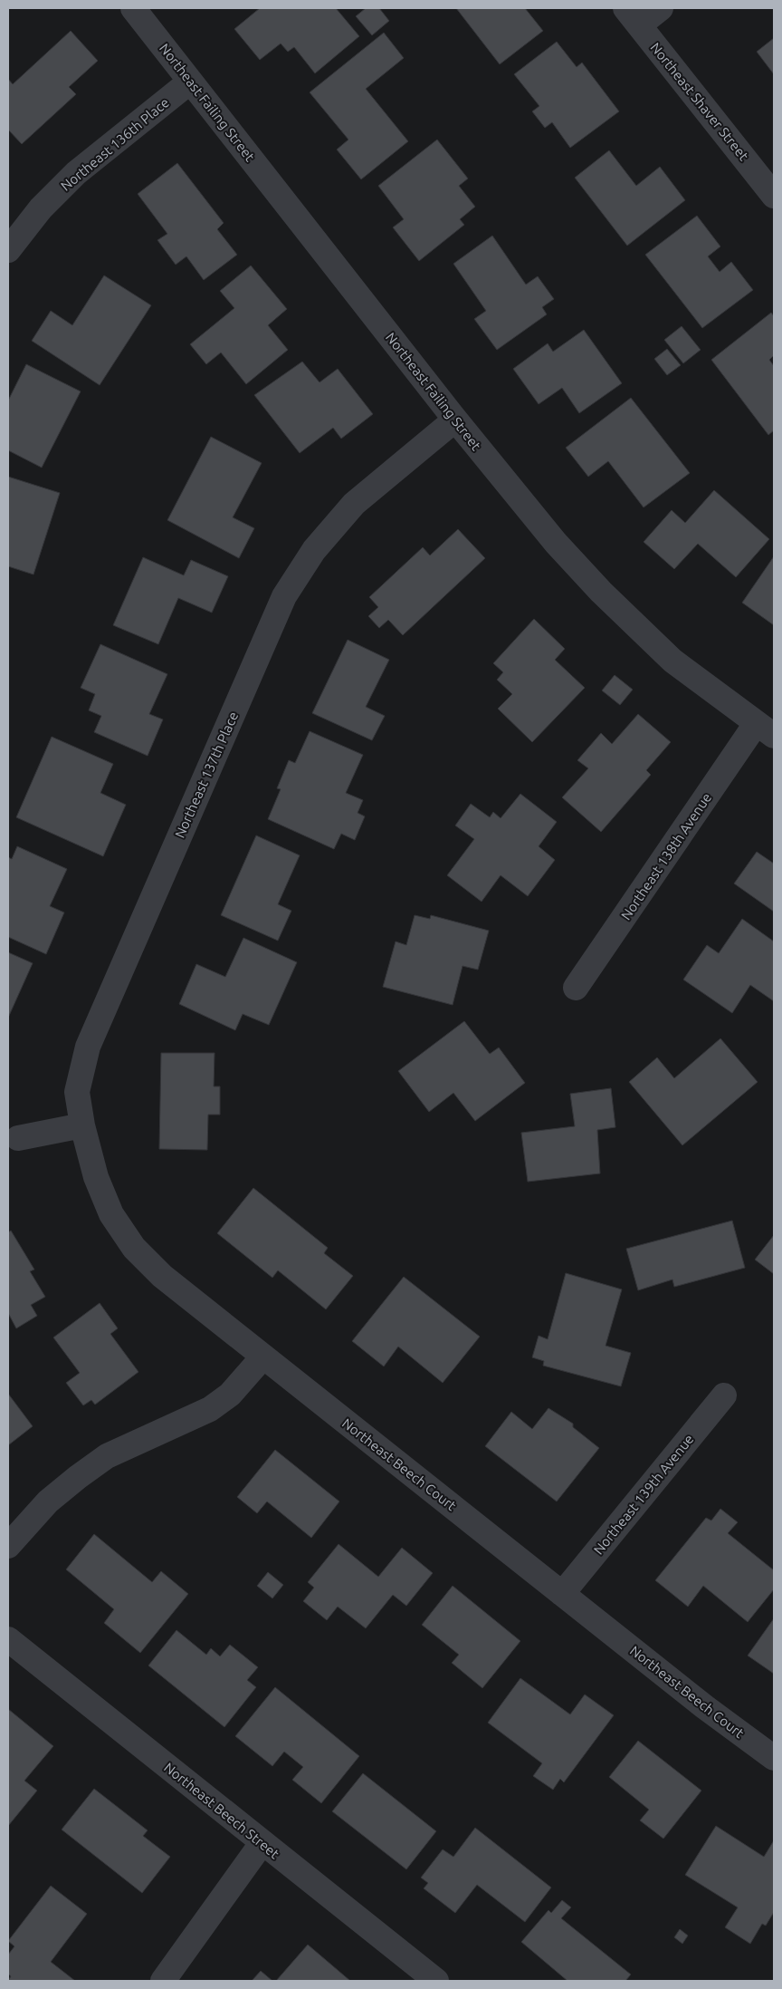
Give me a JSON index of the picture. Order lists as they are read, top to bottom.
{
  "streets": {
    "street": [
      "Northeast Shaver Street",
      "Northeast Failing Street",
      "Northeast 136th Place",
      "Northeast 137th Place",
      "Northeast 138th Avenue",
      "Northeast Beech Court",
      "Northeast 139th Avenue",
      "Northeast Beech Street"
    ]
  },
  "crossings": [
    ["Northeast Failing Street", "Northeast 136th Place"],
    ["Northeast Failing Street", "Northeast 137th Place"],
    ["Northeast Failing Street", "Northeast 138th Avenue"],
    ["Northeast 137th Place", "Northeast Beech Court"],
    ["Northeast Beech Court", "Northeast 139th Avenue"]
  ]
}
